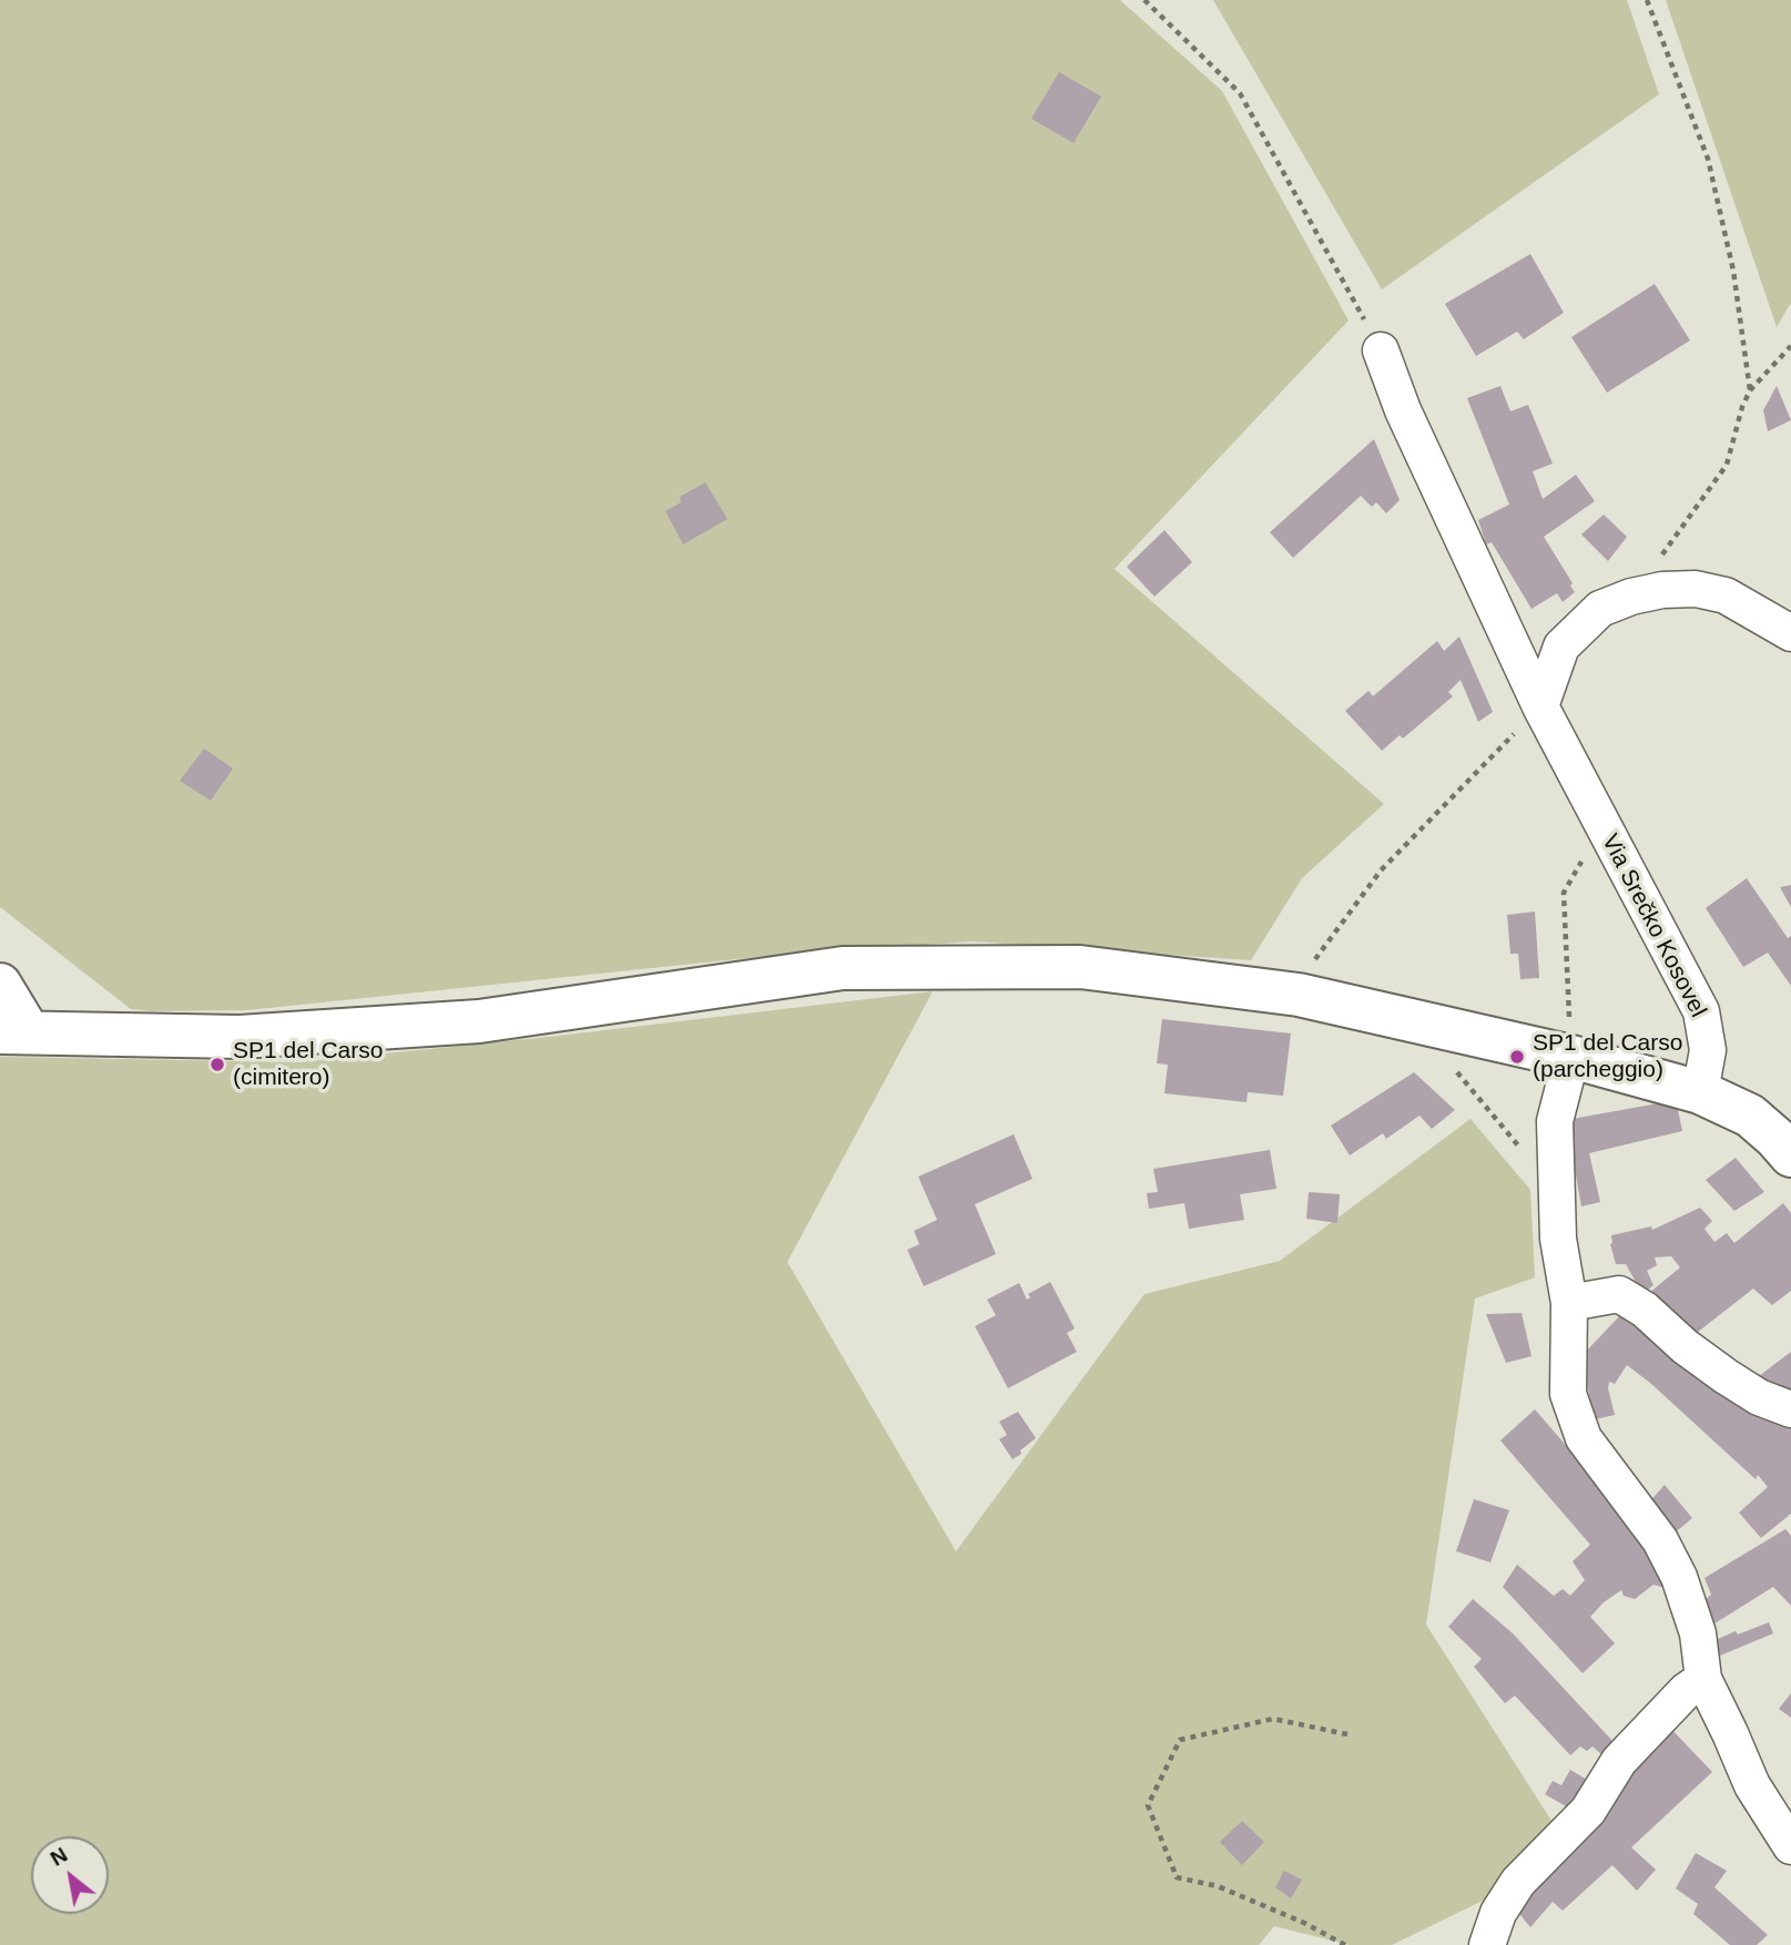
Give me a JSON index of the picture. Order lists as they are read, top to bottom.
{
  "streets": {
    "street": ["Via Srečko Kosovel"]
  },
  "places": ["SP1 del Carso (parcheggio)", "SP1 del Carso (cimitero)"],
  "north": "top left"
}
